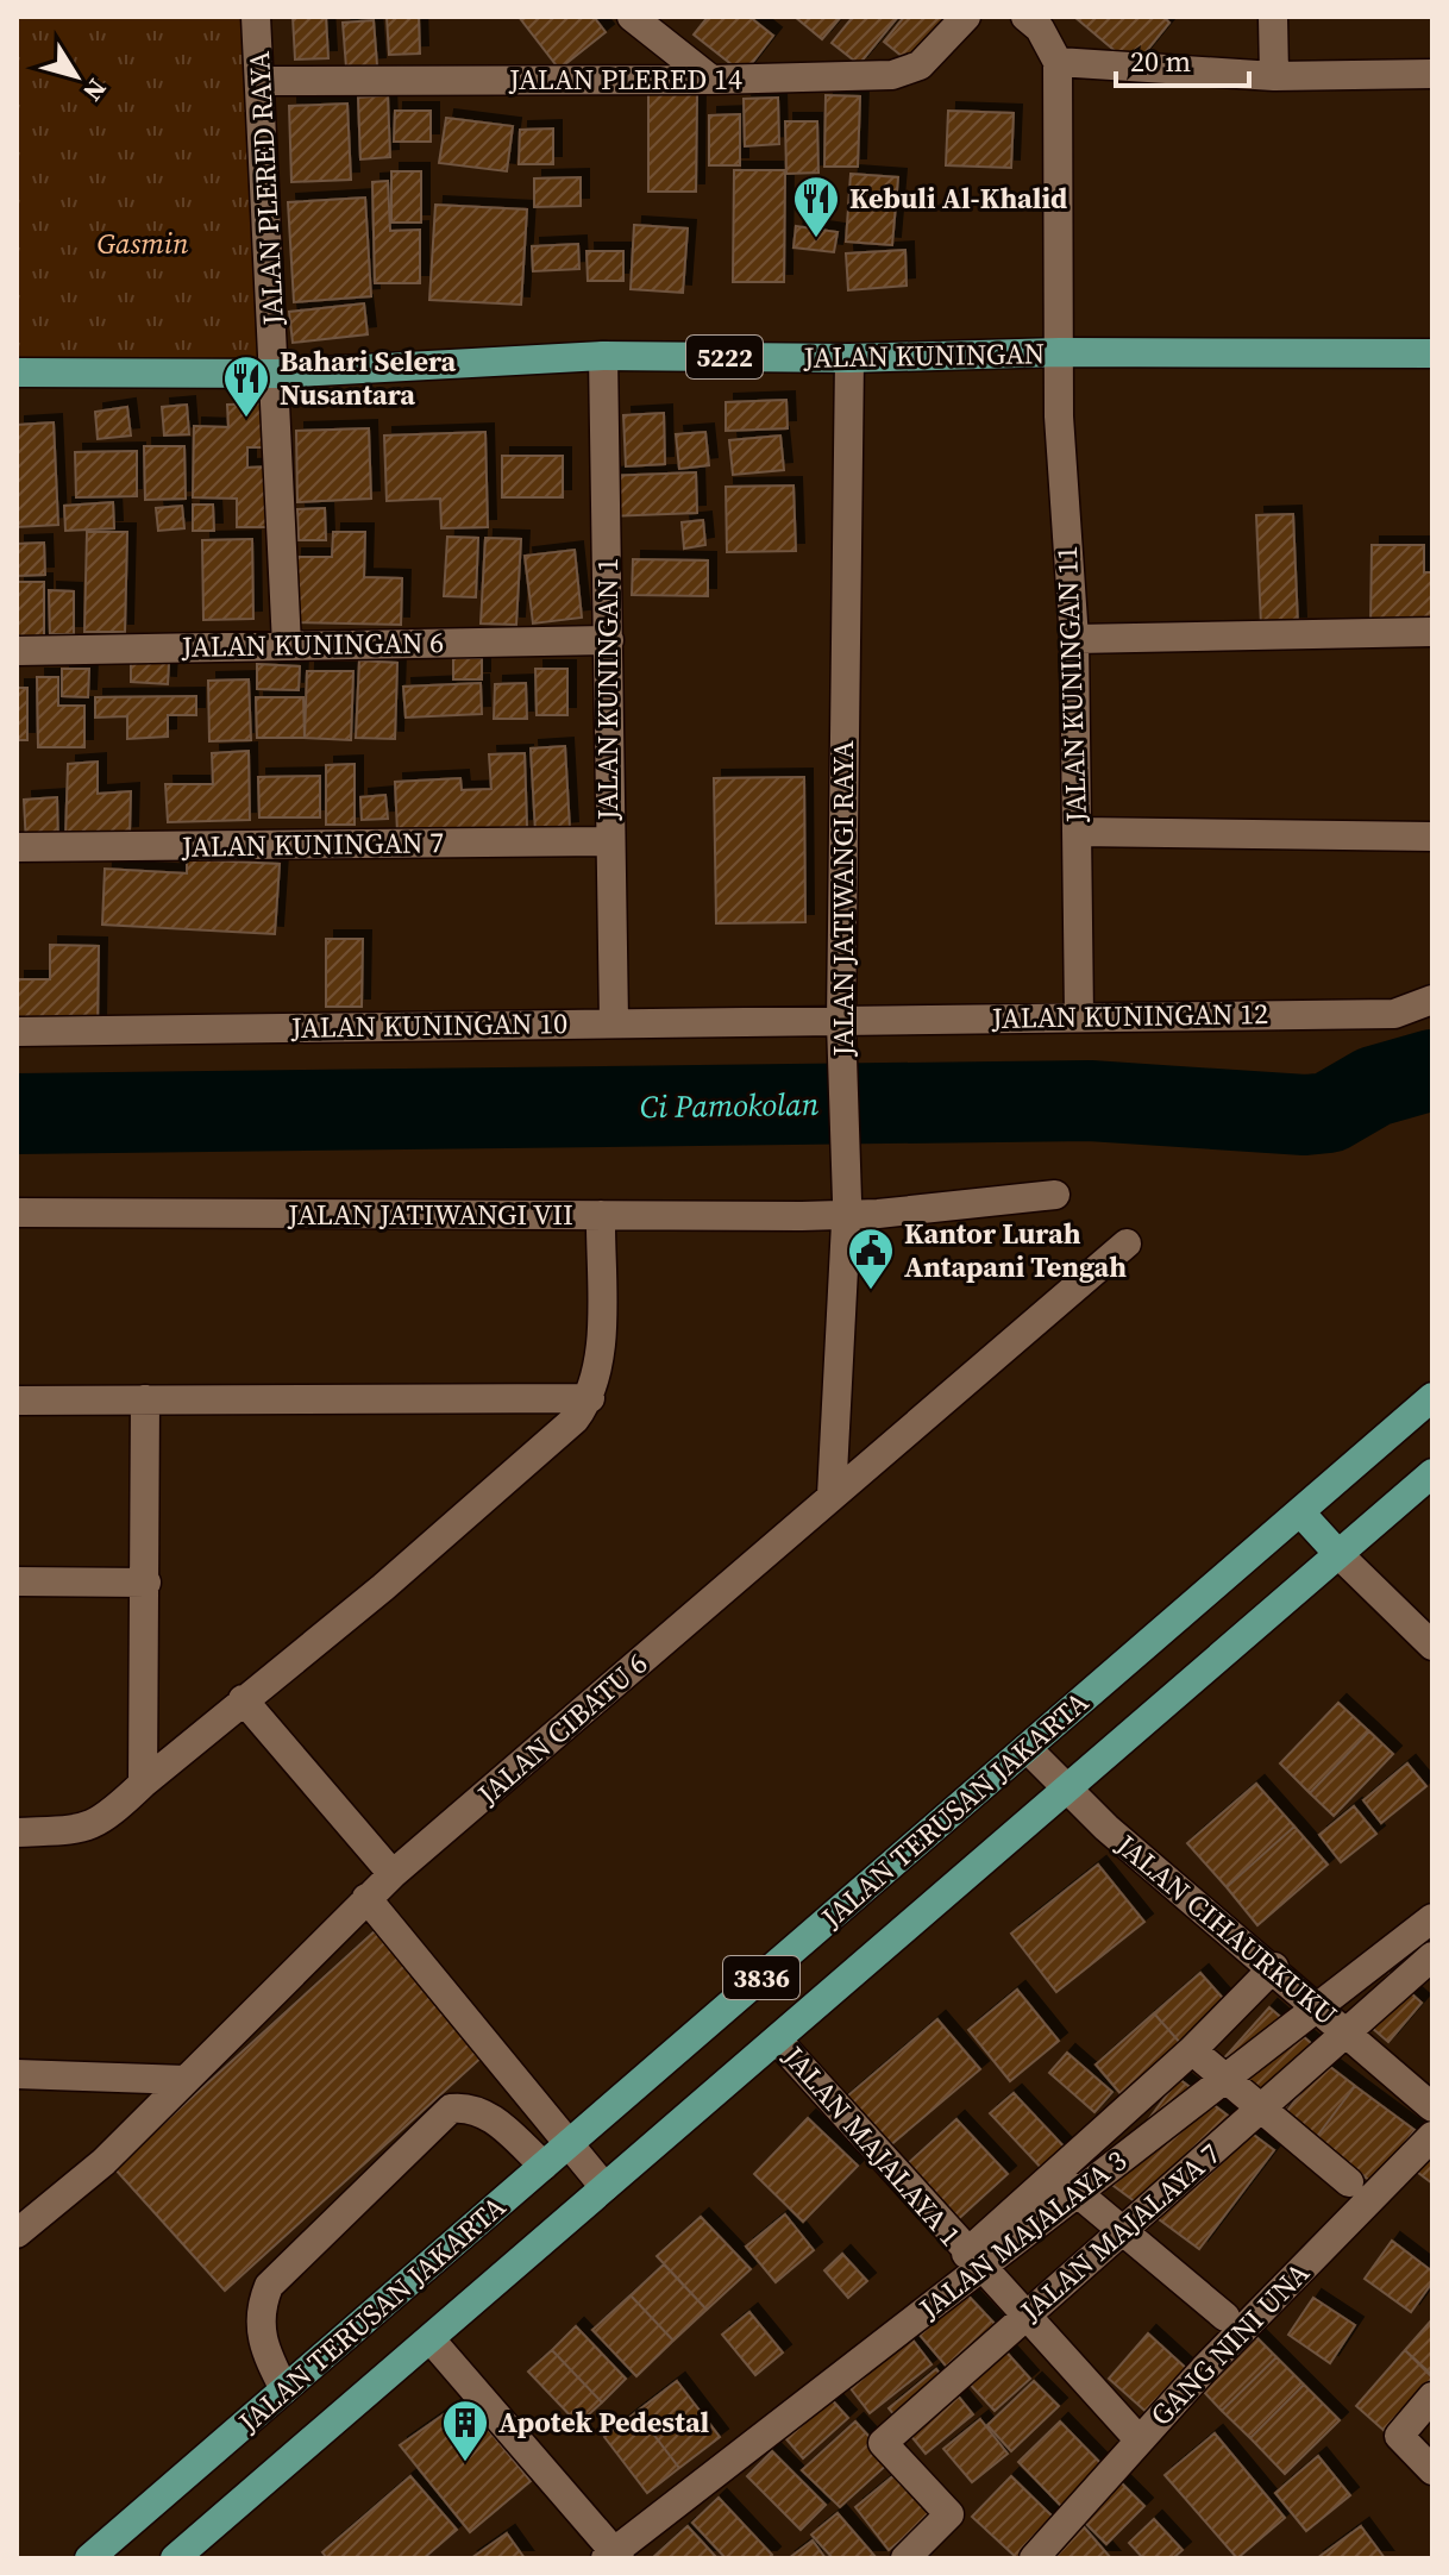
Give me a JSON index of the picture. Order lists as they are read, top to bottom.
{
  "streets": {
    "main road": [
      "JALAN KUNINGAN",
      "5222",
      "JALAN TERUSAN JAKARTA",
      "3836"
    ],
    "street": [
      "JALAN PLERED 14",
      "JALAN PLERED RAYA",
      "JALAN KUNINGAN 6",
      "JALAN KUNINGAN 11",
      "JALAN KUNINGAN 1",
      "JALAN KUNINGAN 7",
      "JALAN JATIWANGI RAYA",
      "JALAN KUNINGAN 12",
      "JALAN KUNINGAN 10",
      "JALAN JATIWANGI VII",
      "JALAN CIBATU 6",
      "JALAN CIHAURKUKU",
      "JALAN MAJALAYA 1",
      "JALAN MAJALAYA 7",
      "JALAN MAJALAYA 3",
      "GANG NINI UNA"
    ]
  },
  "crossings": [
    ["JALAN PLERED 14", "JALAN PLERED RAYA"],
    ["JALAN PLERED RAYA", "JALAN KUNINGAN"],
    ["JALAN PLERED RAYA", "JALAN KUNINGAN 6"],
    ["JALAN KUNINGAN", "JALAN KUNINGAN 11"],
    ["JALAN KUNINGAN", "JALAN KUNINGAN 1"],
    ["JALAN KUNINGAN", "JALAN JATIWANGI RAYA"],
    ["JALAN KUNINGAN 6", "JALAN KUNINGAN 1"],
    ["JALAN KUNINGAN 11", "JALAN KUNINGAN 12"],
    ["JALAN KUNINGAN 1", "JALAN KUNINGAN 7"],
    ["JALAN KUNINGAN 1", "JALAN KUNINGAN 10"],
    ["JALAN JATIWANGI RAYA", "JALAN KUNINGAN 12"],
    ["JALAN JATIWANGI RAYA", "JALAN KUNINGAN 10"],
    ["JALAN JATIWANGI RAYA", "JALAN JATIWANGI VII"],
    ["JALAN JATIWANGI RAYA", "JALAN CIBATU 6"],
    ["JALAN KUNINGAN 12", "JALAN KUNINGAN 10"],
    ["JALAN TERUSAN JAKARTA", "JALAN CIHAURKUKU"],
    ["JALAN TERUSAN JAKARTA", "JALAN MAJALAYA 1"],
    ["JALAN CIHAURKUKU", "JALAN MAJALAYA 3"],
    ["JALAN MAJALAYA 1", "JALAN MAJALAYA 3"],
    ["JALAN MAJALAYA 1", "GANG NINI UNA"]
  ],
  "water": ["Ci Pamokolan"],
  "parks": ["Gasmin"],
  "places": {
    "restaurant": ["Kebuli Al-Khalid", "Bahari Selera Nusantara"],
    "public building": ["Kantor Lurah Antapani Tengah"],
    "building": ["Apotek Pedestal"]
  },
  "scale_bar": "20 m",
  "north": "bottom right"
}
